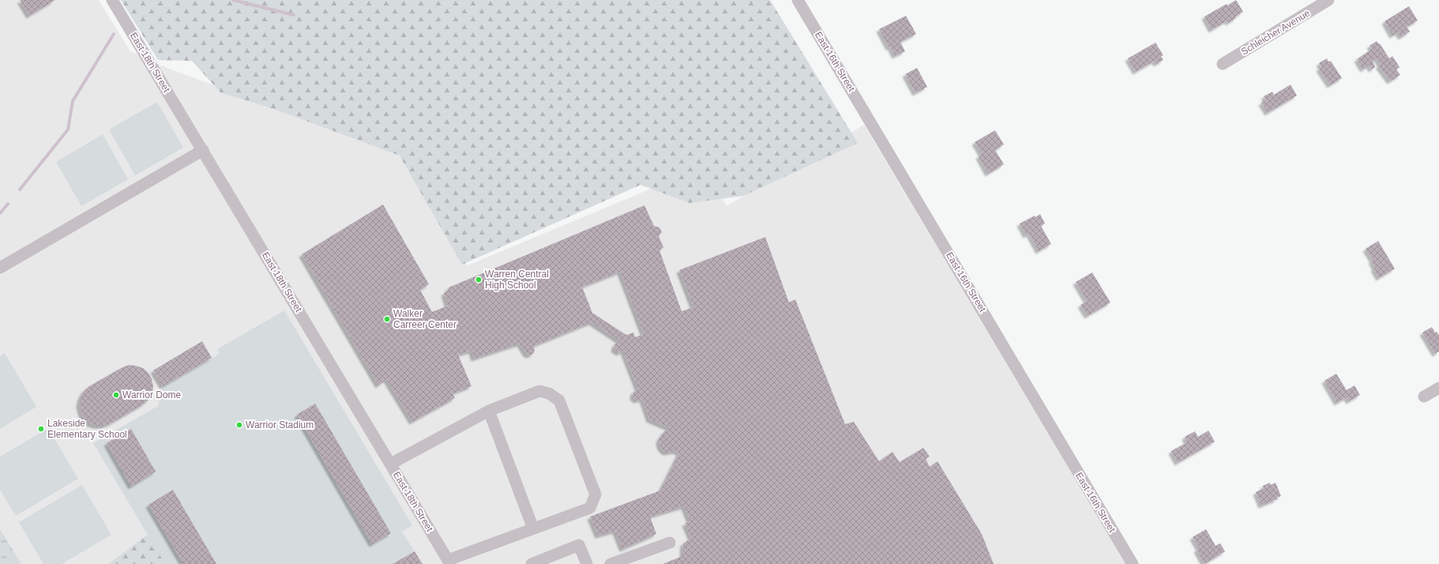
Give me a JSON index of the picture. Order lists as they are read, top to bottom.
{
  "streets": {
    "street": ["Schleicher Avenue", "East 16th Street", "East 18th Street"]
  },
  "places": [
    "Warren Central High School",
    "Walker Carreer Center",
    "Warrior Dome",
    "Warrior Stadium",
    "Lakeside Elementary School"
  ]
}
